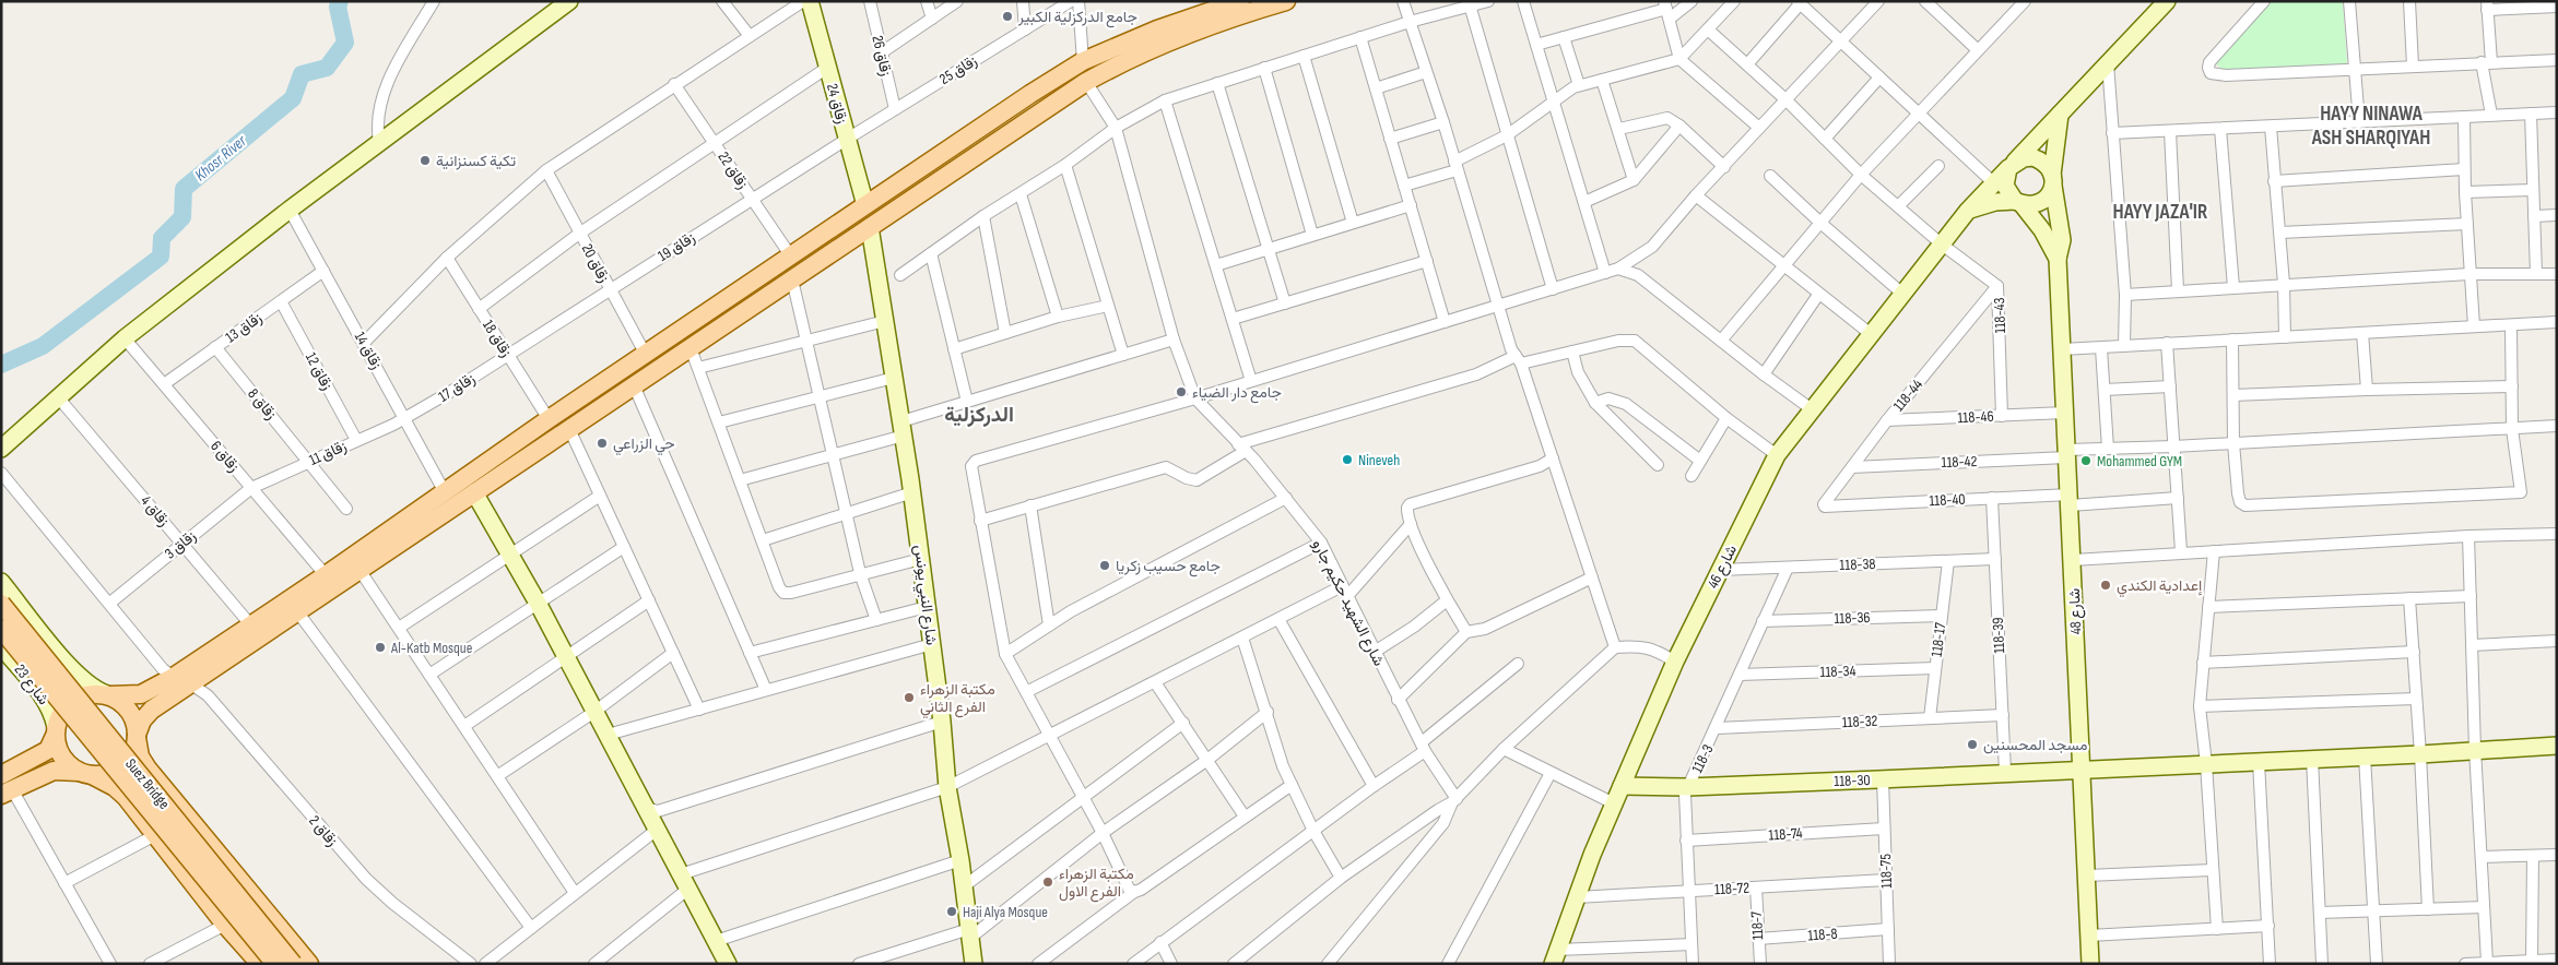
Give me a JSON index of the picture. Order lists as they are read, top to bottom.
{
  "streets": {
    "main road": ["Suez Bridge"],
    "street": [
      "زقاق 26",
      "زقاق 25",
      "زقاق 24",
      "زقاق 22",
      "زقاق 19",
      "زقاق 20",
      "118-43",
      "زقاق 13",
      "زقاق 18",
      "زقاق 14",
      "زقاق 12",
      "زقاق 17",
      "118-44",
      "زقاق 8",
      "118-46",
      "زقاق 11",
      "زقاق 6",
      "118-42",
      "118-40",
      "زقاق 4",
      "زقاق 3",
      "118-38",
      "شارع 46",
      "شارع النبي يونس",
      "شارع الشهيد حكيم جارو",
      "شارع 48",
      "118-36",
      "118-39",
      "118-17",
      "118-34",
      "شارع 23",
      "118-32",
      "118-3",
      "118-30",
      "زقاق 2",
      "118-74",
      "118-75",
      "118-72",
      "118-7",
      "118-8"
    ]
  },
  "crossings": [
    ["زقاق 26", "زقاق 25"],
    ["زقاق 25", "زقاق 24"],
    ["زقاق 25", "زقاق 19"],
    ["زقاق 24", "زقاق 19"],
    ["زقاق 22", "زقاق 19"],
    ["زقاق 19", "زقاق 20"],
    ["زقاق 19", "زقاق 18"],
    ["زقاق 19", "زقاق 17"],
    ["118-43", "118-44"],
    ["118-43", "118-46"],
    ["118-43", "شارع 46"],
    ["زقاق 13", "زقاق 14"],
    ["زقاق 13", "زقاق 12"],
    ["زقاق 13", "زقاق 8"],
    ["زقاق 13", "زقاق 6"],
    ["زقاق 18", "زقاق 17"],
    ["زقاق 14", "زقاق 17"],
    ["زقاق 14", "زقاق 11"],
    ["زقاق 12", "زقاق 11"],
    ["زقاق 17", "زقاق 11"],
    ["118-44", "118-46"],
    ["118-44", "118-42"],
    ["118-44", "118-40"],
    ["زقاق 8", "زقاق 11"],
    ["118-46", "شارع 48"],
    ["زقاق 11", "زقاق 6"],
    ["زقاق 11", "زقاق 3"],
    ["زقاق 6", "زقاق 3"],
    ["118-42", "شارع 48"],
    ["118-40", "شارع 48"],
    ["118-40", "118-39"],
    ["زقاق 4", "زقاق 3"],
    ["زقاق 3", "زقاق 2"],
    ["118-38", "شارع 46"],
    ["118-38", "118-39"],
    ["118-38", "118-17"],
    ["118-38", "118-3"],
    ["شارع 46", "شارع 48"],
    ["شارع 46", "118-30"],
    ["شارع 46", "118-72"],
    ["شارع 48", "118-30"],
    ["118-36", "118-17"],
    ["118-36", "118-3"],
    ["118-39", "118-32"],
    ["118-39", "118-30"],
    ["118-17", "118-34"],
    ["118-17", "118-32"],
    ["118-34", "118-3"],
    ["118-32", "118-3"],
    ["118-3", "118-30"],
    ["118-3", "118-74"],
    ["118-3", "118-72"],
    ["118-30", "118-75"],
    ["118-74", "118-75"],
    ["118-75", "118-72"],
    ["118-75", "118-8"],
    ["118-72", "118-7"],
    ["118-7", "118-8"]
  ],
  "districts": ["HAYY NINAWA ASH SHARQIYAH", "HAYY JAZA'IR", "الدركزلية"],
  "water": ["Khosr River"],
  "places": [
    "جامع الدركزلية الكبير",
    "تكية كسنزانية",
    "جامع دار الضياء",
    "حي الزراعي",
    "Nineveh",
    "Mohammed GYM",
    "جامع حسيب زكريا",
    "إعدادية الكندي",
    "Al-Katb Mosque",
    "مكتبة الزهراء الفرع الثاني",
    "مسجد المحسنين",
    "مكتبة الزهراء الفرع الاول",
    "Haji Alya Mosque"
  ]
}
